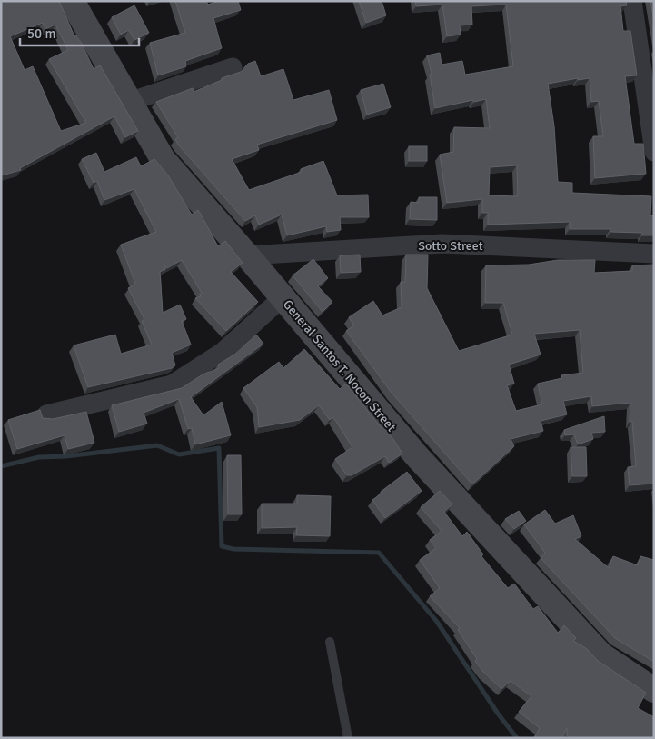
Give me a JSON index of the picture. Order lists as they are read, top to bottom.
{
  "streets": {
    "main road": ["General Santos T. Nocon Street"],
    "street": ["Sotto Street"]
  },
  "crossings": [
    ["Sotto Street", "General Santos T. Nocon Street"]
  ],
  "scale_bar": "50 m"
}
